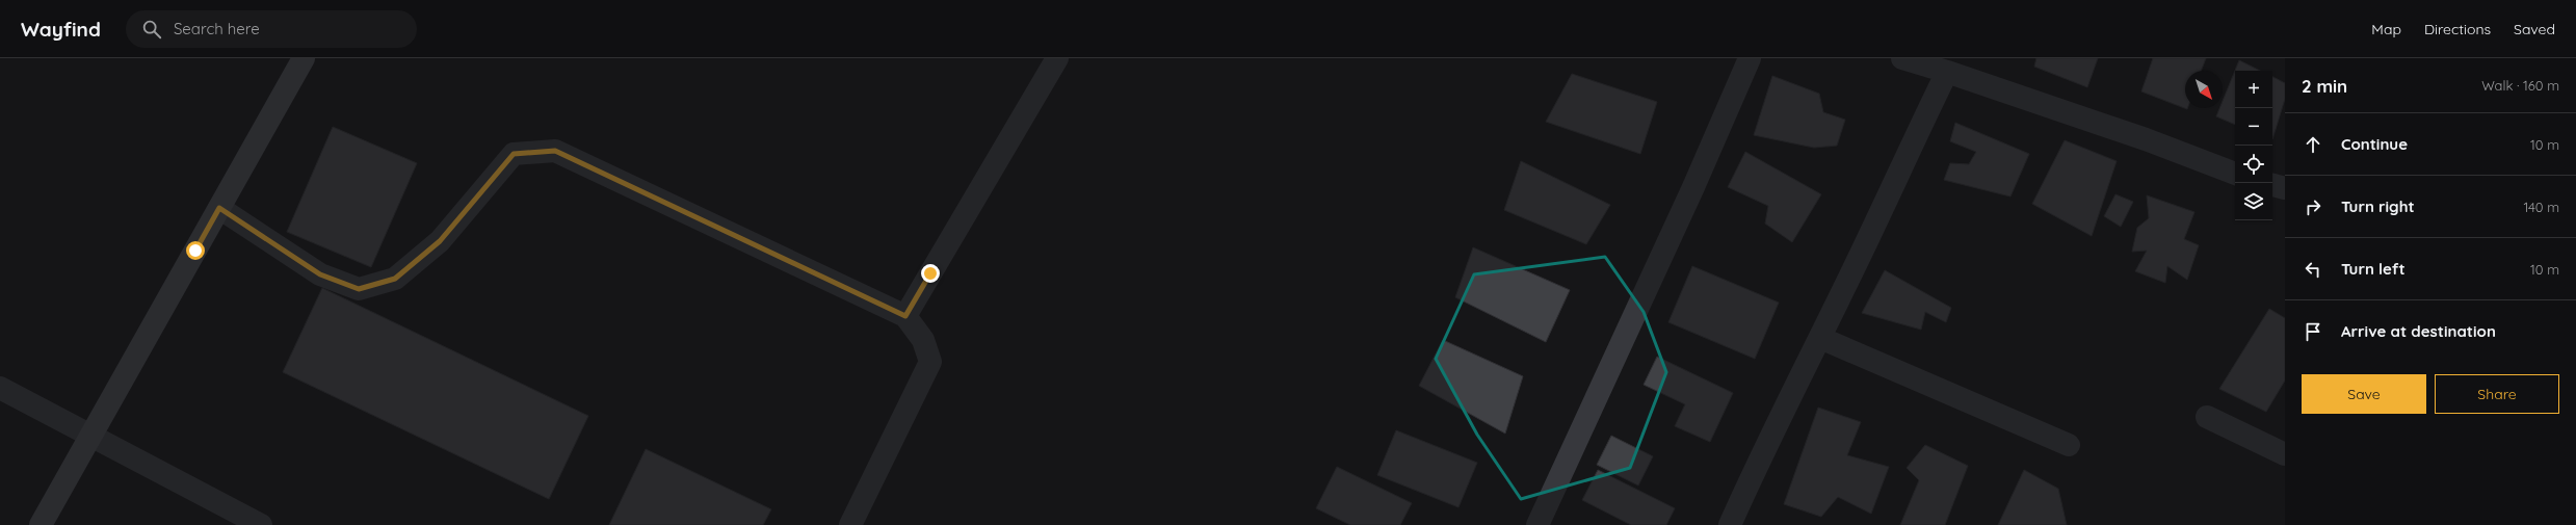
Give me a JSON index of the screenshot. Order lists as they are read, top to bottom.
{
  "north": "bottom right",
  "page": {
    "header": "Wayfind",
    "search": "Search here",
    "nav": ["Map", "Directions", "Saved"],
    "heading": ["2 min", "Walk · 160 m"],
    "map_buttons": ["+", "−"],
    "list": [
      ["Continue", "10 m"],
      ["Turn right", "140 m"],
      ["Turn left", "10 m"],
      "Arrive at destination"
    ],
    "buttons": ["Save", "Share"]
  }
}
